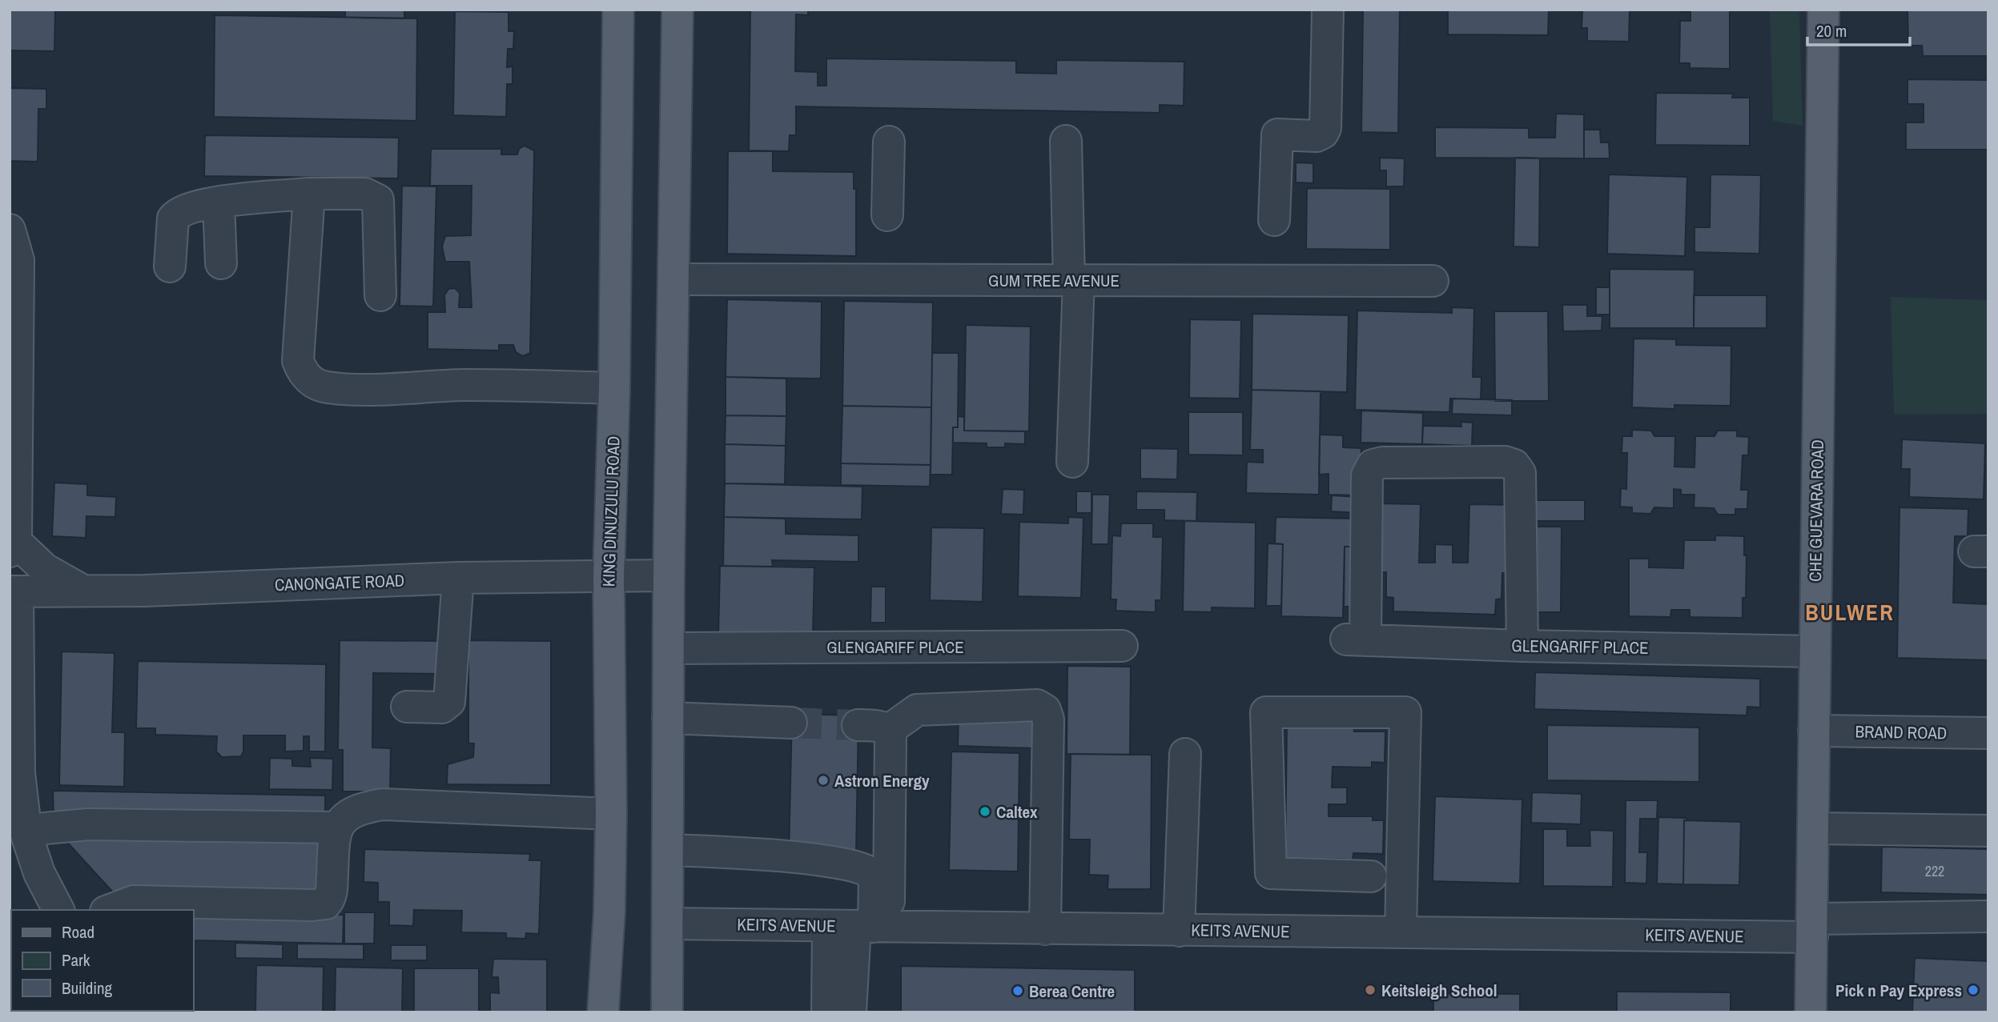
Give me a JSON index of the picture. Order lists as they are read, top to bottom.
{
  "streets": {
    "main road": ["CHE GUEVARA ROAD", "KING DINUZULU ROAD"],
    "street": [
      "GUM TREE AVENUE",
      "CANONGATE ROAD",
      "GLENGARIFF PLACE",
      "BRAND ROAD",
      "KEITS AVENUE"
    ]
  },
  "crossings": [
    ["CHE GUEVARA ROAD", "GLENGARIFF PLACE"],
    ["CHE GUEVARA ROAD", "BRAND ROAD"],
    ["CHE GUEVARA ROAD", "KEITS AVENUE"],
    ["KING DINUZULU ROAD", "CANONGATE ROAD"]
  ],
  "districts": ["BULWER"],
  "places": [
    "Astron Energy",
    "Caltex",
    "Keitsleigh School",
    "Pick n Pay Express",
    "Berea Centre"
  ],
  "house_numbers": ["222"],
  "legend": ["Road", "Park", "Building"],
  "scale_bar": "20 m"
}
